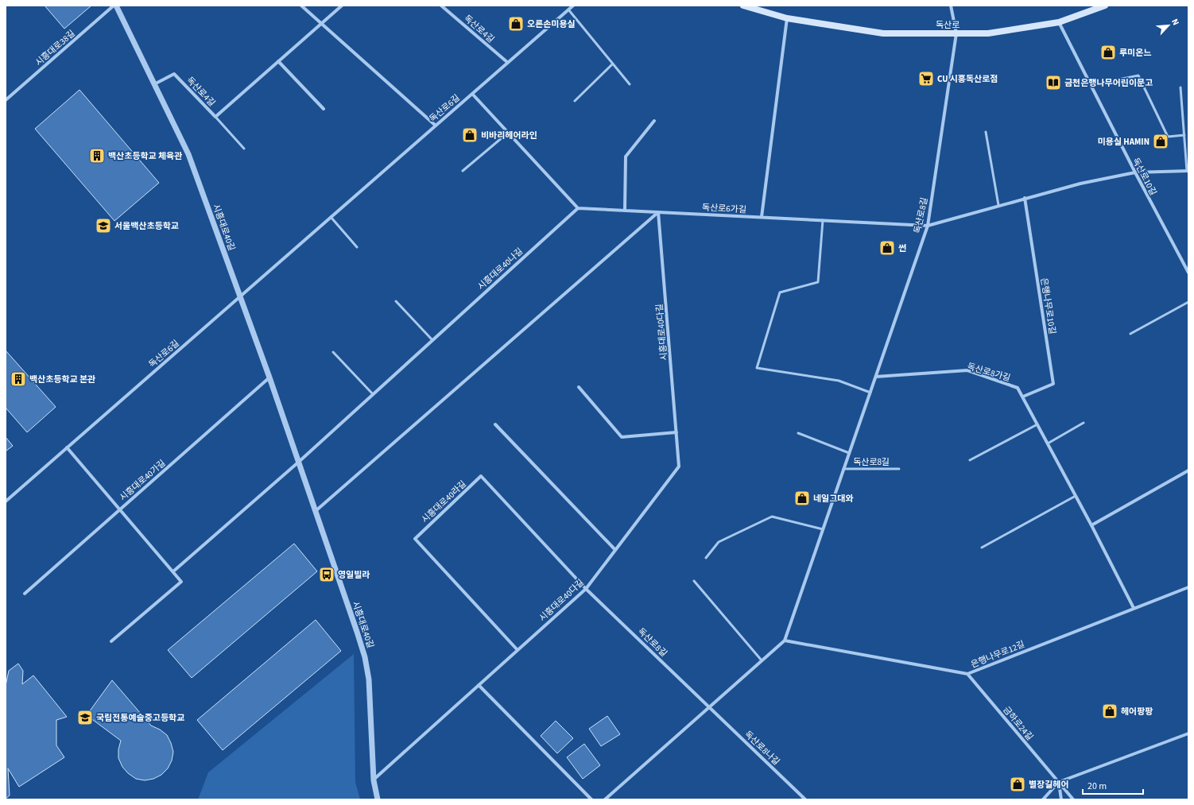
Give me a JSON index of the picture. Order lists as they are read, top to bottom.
{
  "streets": {
    "main road": ["독산로"],
    "street": [
      "독산로4길",
      "시흥대로38길",
      "독산로6길",
      "독산로10길",
      "독산로6가길",
      "독산로8길",
      "시흥대로40길",
      "시흥대로40나길",
      "은행나무로10길",
      "시흥대로40다길",
      "독산로8가길",
      "시흥대로40가길",
      "시흥대로40라길",
      "은행나무로12길",
      "금하로24길",
      "독산로8나길"
    ]
  },
  "crossings": [
    ["독산로", "독산로10길"],
    ["독산로", "독산로8길"],
    ["독산로4길", "독산로6길"],
    ["독산로4길", "시흥대로40길"],
    ["시흥대로38길", "시흥대로40길"],
    ["독산로6길", "시흥대로40길"],
    ["독산로6가길", "독산로8길"],
    ["독산로6가길", "시흥대로40나길"],
    ["독산로6가길", "시흥대로40다길"],
    ["독산로8길", "시흥대로40다길"],
    ["독산로8길", "독산로8가길"],
    ["독산로8길", "시흥대로40라길"],
    ["독산로8길", "은행나무로12길"],
    ["독산로8길", "독산로8나길"],
    ["시흥대로40길", "시흥대로40나길"],
    ["시흥대로40길", "시흥대로40다길"],
    ["시흥대로40길", "시흥대로40가길"],
    ["은행나무로10길", "독산로8가길"],
    ["시흥대로40다길", "시흥대로40라길"],
    ["독산로8가길", "은행나무로12길"],
    ["은행나무로12길", "금하로24길"]
  ],
  "places": {
    "shop": [
      "오른손미용실",
      "루미온느",
      "비바리헤어라인",
      "미용실 HAMIN",
      "썬",
      "네일그대와",
      "헤어팡팡",
      "별장길헤어"
    ],
    "supermarket": ["CU 시흥독산로점"],
    "library": ["금천은행나무어린이문고"],
    "building": ["백산초등학교 체육관", "백산초등학교 본관"],
    "school or university": ["서울백산초등학교", "국립전통예술중고등학교"],
    "bus stop": ["영일빌라"]
  },
  "scale_bar": "20 m",
  "north": "top right"
}
